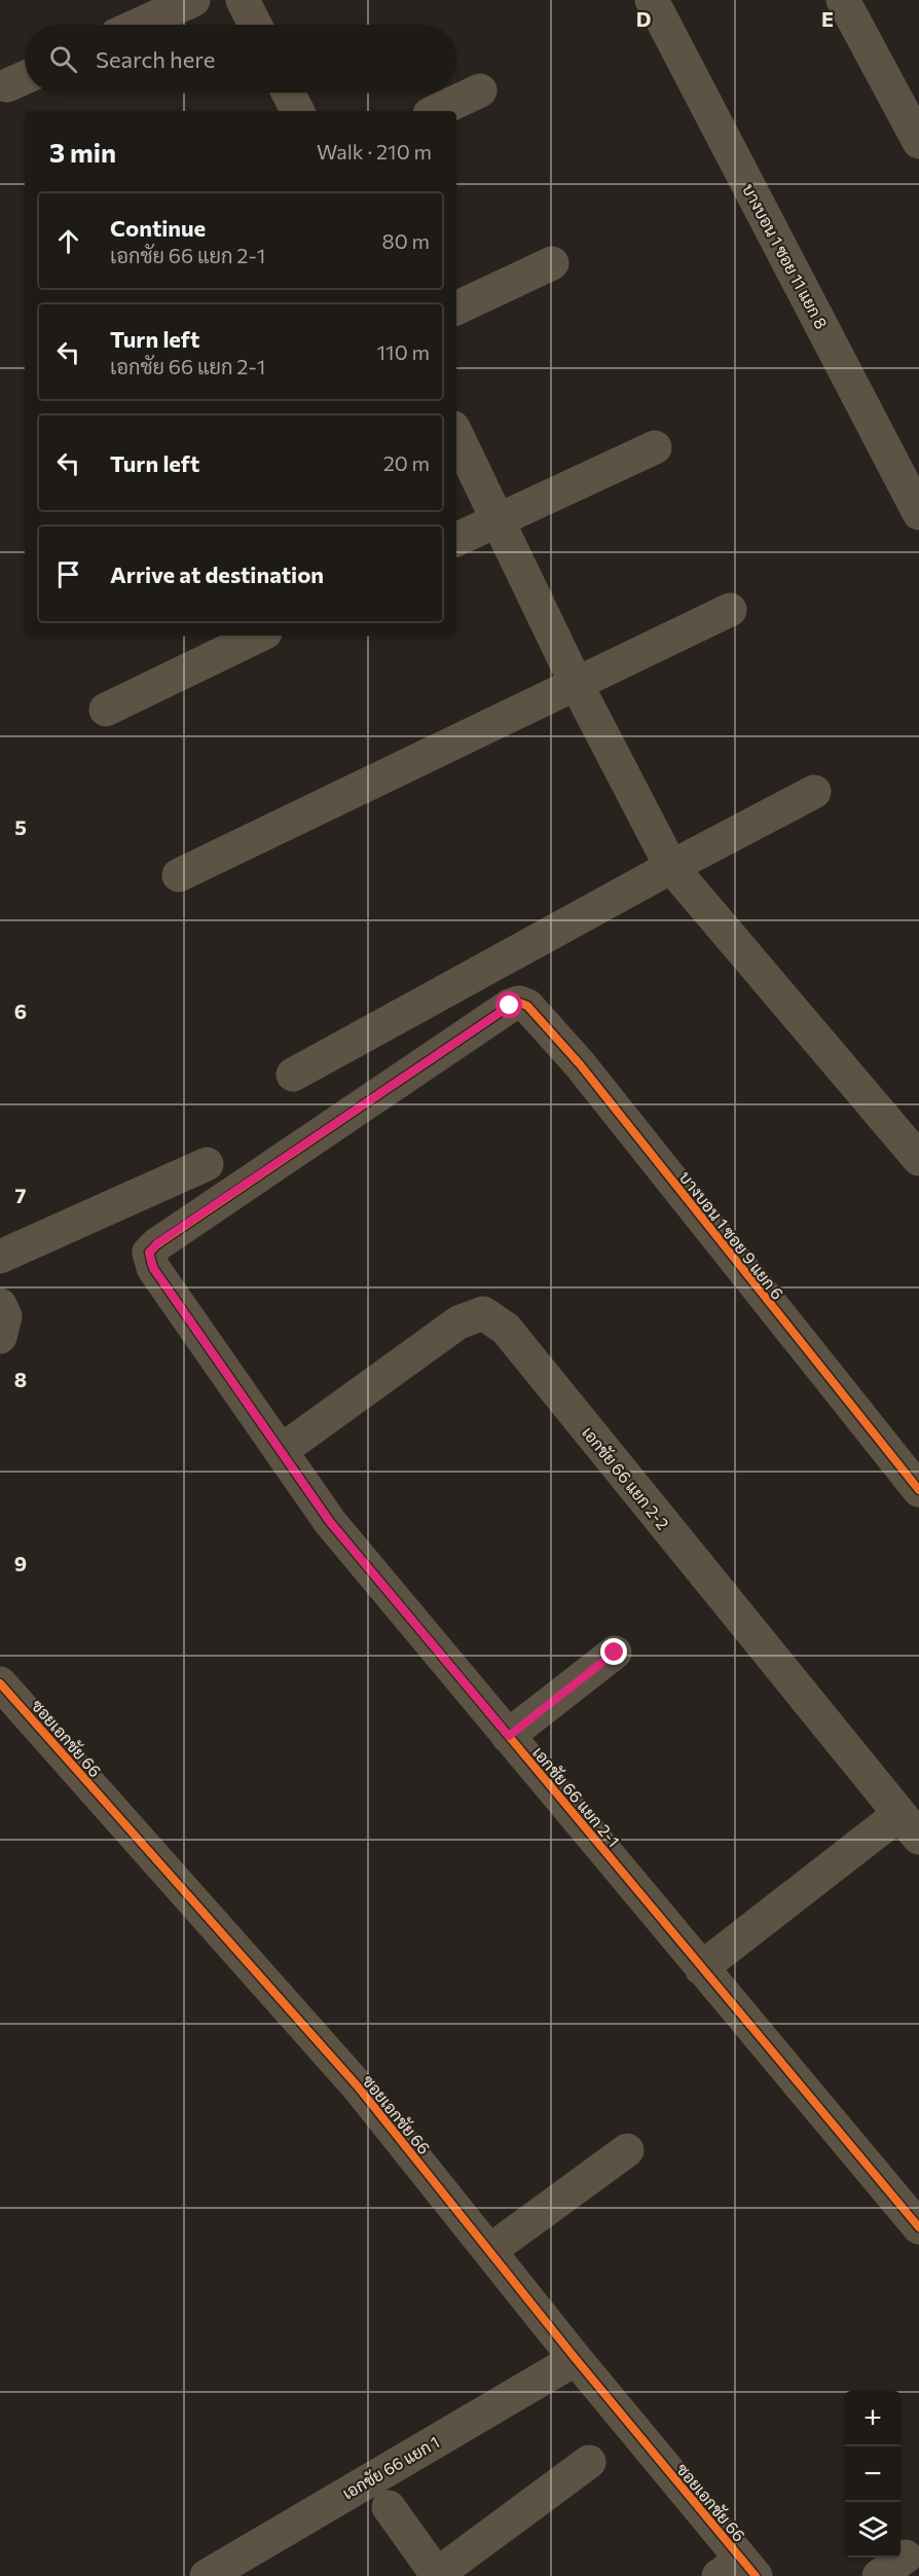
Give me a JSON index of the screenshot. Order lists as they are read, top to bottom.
{
  "streets": {
    "street": [
      "บางบอน 1 ซอย 11 แยก 8",
      "บางบอน 1 ซอย 9 แยก 6",
      "เอกชัย 66 แยก 2-2",
      "ซอยเอกชัย 66",
      "เอกชัย 66 แยก 2-1",
      "เอกชัย 66 แยก 1"
    ]
  },
  "crossings": [
    ["บางบอน 1 ซอย 9 แยก 6", "เอกชัย 66 แยก 2-1"],
    ["เอกชัย 66 แยก 2-2", "เอกชัย 66 แยก 2-1"],
    ["ซอยเอกชัย 66", "เอกชัย 66 แยก 1"]
  ],
  "page": {
    "search": "Search here",
    "heading": ["3 min", "Walk · 210 m"],
    "list": [
      ["Continue", "เอกชัย 66 แยก 2-1", "80 m"],
      ["Turn left", "เอกชัย 66 แยก 2-1", "110 m"],
      ["Turn left", "20 m"],
      "Arrive at destination"
    ],
    "map_buttons": ["+", "−"]
  },
  "grid": {
    "columns": ["D", "E"],
    "rows": [
      "5",
      "6",
      "7",
      "8",
      "9"
    ]
  }
}
